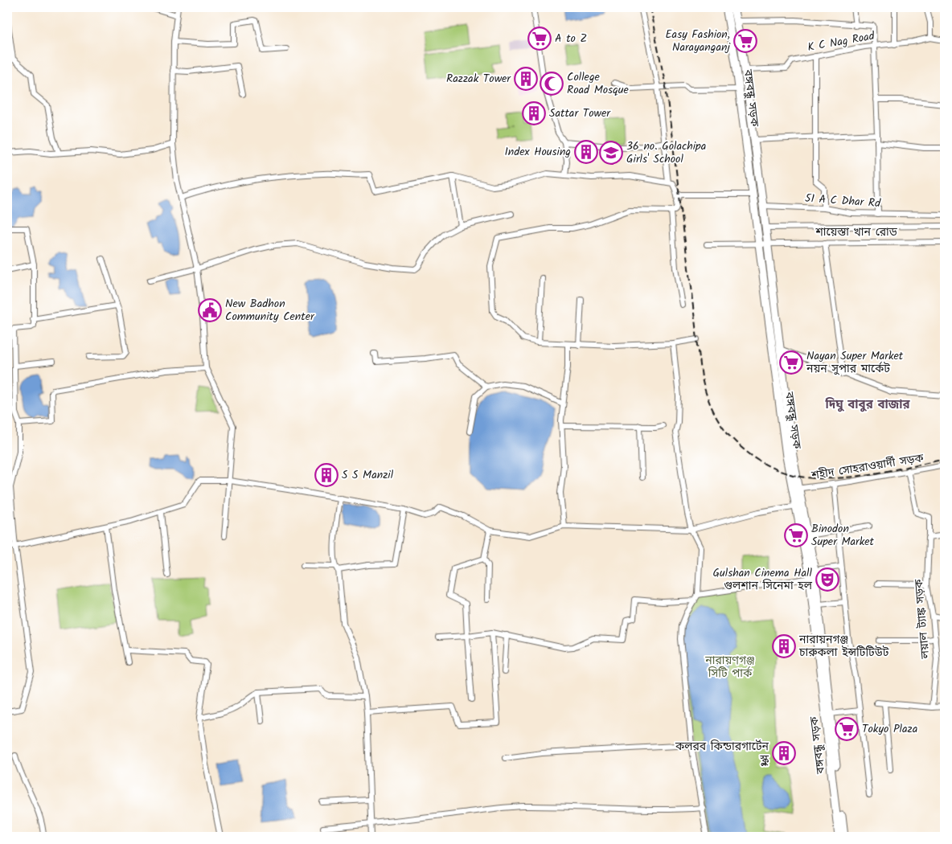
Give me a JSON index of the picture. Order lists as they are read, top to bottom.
{
  "streets": {
    "main road": ["বঙ্গবন্ধু সড়ক"],
    "street": [
      "K C Nag Road",
      "51 A C Dhar Rd",
      "শায়েস্তা খান রোড",
      "শহীদ সোহরাওয়ার্দী সড়ক",
      "লয়াল ট্যাঙ্ক সড়ক"
    ]
  },
  "crossings": [
    ["K C Nag Road", "বঙ্গবন্ধু সড়ক"],
    ["বঙ্গবন্ধু সড়ক", "51 A C Dhar Rd"],
    ["বঙ্গবন্ধু সড়ক", "শায়েস্তা খান রোড"],
    ["বঙ্গবন্ধু সড়ক", "শহীদ সোহরাওয়ার্দী সড়ক"],
    ["শহীদ সোহরাওয়ার্দী সড়ক", "লয়াল ট্যাঙ্ক সড়ক"]
  ],
  "districts": ["দিঘু বাবুর বাজার"],
  "parks": ["নারায়ণগঞ্জ সিটি পার্ক"],
  "places": {
    "supermarket": [
      "A to Z",
      "Easy Fashion, Narayanganj",
      "Nayan Super Market নয়ন সুপার মার্কেট",
      "Binodon Super Market",
      "Tokyo Plaza"
    ],
    "building": [
      "Razzak Tower",
      "Sattar Tower",
      "Index Housing",
      "S S Manzil",
      "নারায়নগঞ্জ চারুকলা ইন্সটিটিউট",
      "কলরব কিন্ডারগার্টেন স্কুল"
    ],
    "mosque": ["College Road Mosque"],
    "school or university": ["36 no. Golachipa Girls' School"],
    "public building": ["New Badhon Community Center"],
    "theatre": ["Gulshan Cinema Hall গুলশান সিনেমা হল"]
  }
}
